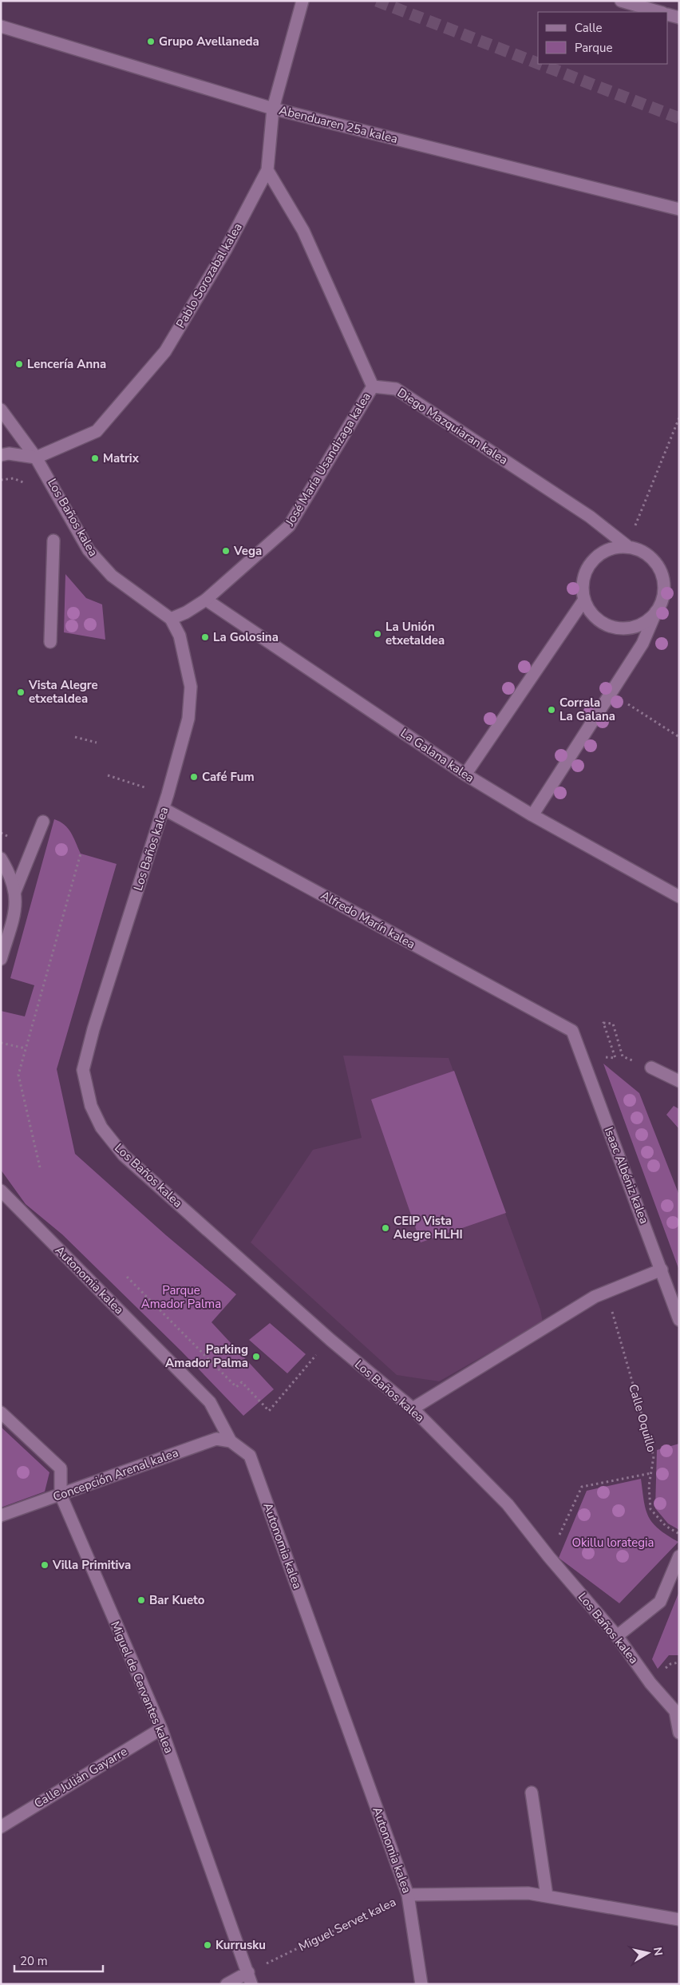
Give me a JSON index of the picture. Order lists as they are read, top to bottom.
{
  "streets": {
    "street": [
      "Abenduaren 25a kalea",
      "Pablo Sorozabal kalea",
      "Diego Mazquiaran kalea",
      "José María Usandizaga kalea",
      "Los Baños kalea",
      "La Galana kalea",
      "Alfredo Marín kalea",
      "Isaac Albéniz kalea",
      "Autonomia kalea",
      "Concepción Arenal kalea",
      "Miguel de Cervantes kalea",
      "Calle Julián Gayarre",
      "Miguel Servet kalea"
    ],
    "path": ["Calle Oquillo"]
  },
  "crossings": [
    ["Abenduaren 25a kalea", "Pablo Sorozabal kalea"],
    ["Pablo Sorozabal kalea", "Los Baños kalea"],
    ["Diego Mazquiaran kalea", "José María Usandizaga kalea"],
    ["José María Usandizaga kalea", "Los Baños kalea"],
    ["José María Usandizaga kalea", "La Galana kalea"],
    ["Los Baños kalea", "Alfredo Marín kalea"],
    ["Alfredo Marín kalea", "Isaac Albéniz kalea"],
    ["Autonomia kalea", "Concepción Arenal kalea"],
    ["Autonomia kalea", "Miguel Servet kalea"],
    ["Concepción Arenal kalea", "Miguel de Cervantes kalea"],
    ["Miguel de Cervantes kalea", "Calle Julián Gayarre"],
    ["Miguel de Cervantes kalea", "Miguel Servet kalea"]
  ],
  "parks": ["Parque Amador Palma", "Okillu lorategia"],
  "places": [
    "Grupo Avellaneda",
    "Lencería Anna",
    "Matrix",
    "Vega",
    "La Unión etxetaldea",
    "La Golosina",
    "Vista Alegre etxetaldea",
    "Corrala La Galana",
    "Café Fum",
    "CEIP Vista Alegre HLHI",
    "Parking Amador Palma",
    "Villa Primitiva",
    "Bar Kueto",
    "Kurrusku"
  ],
  "legend": ["Calle", "Parque"],
  "scale_bar": "20 m",
  "north": "right"
}
